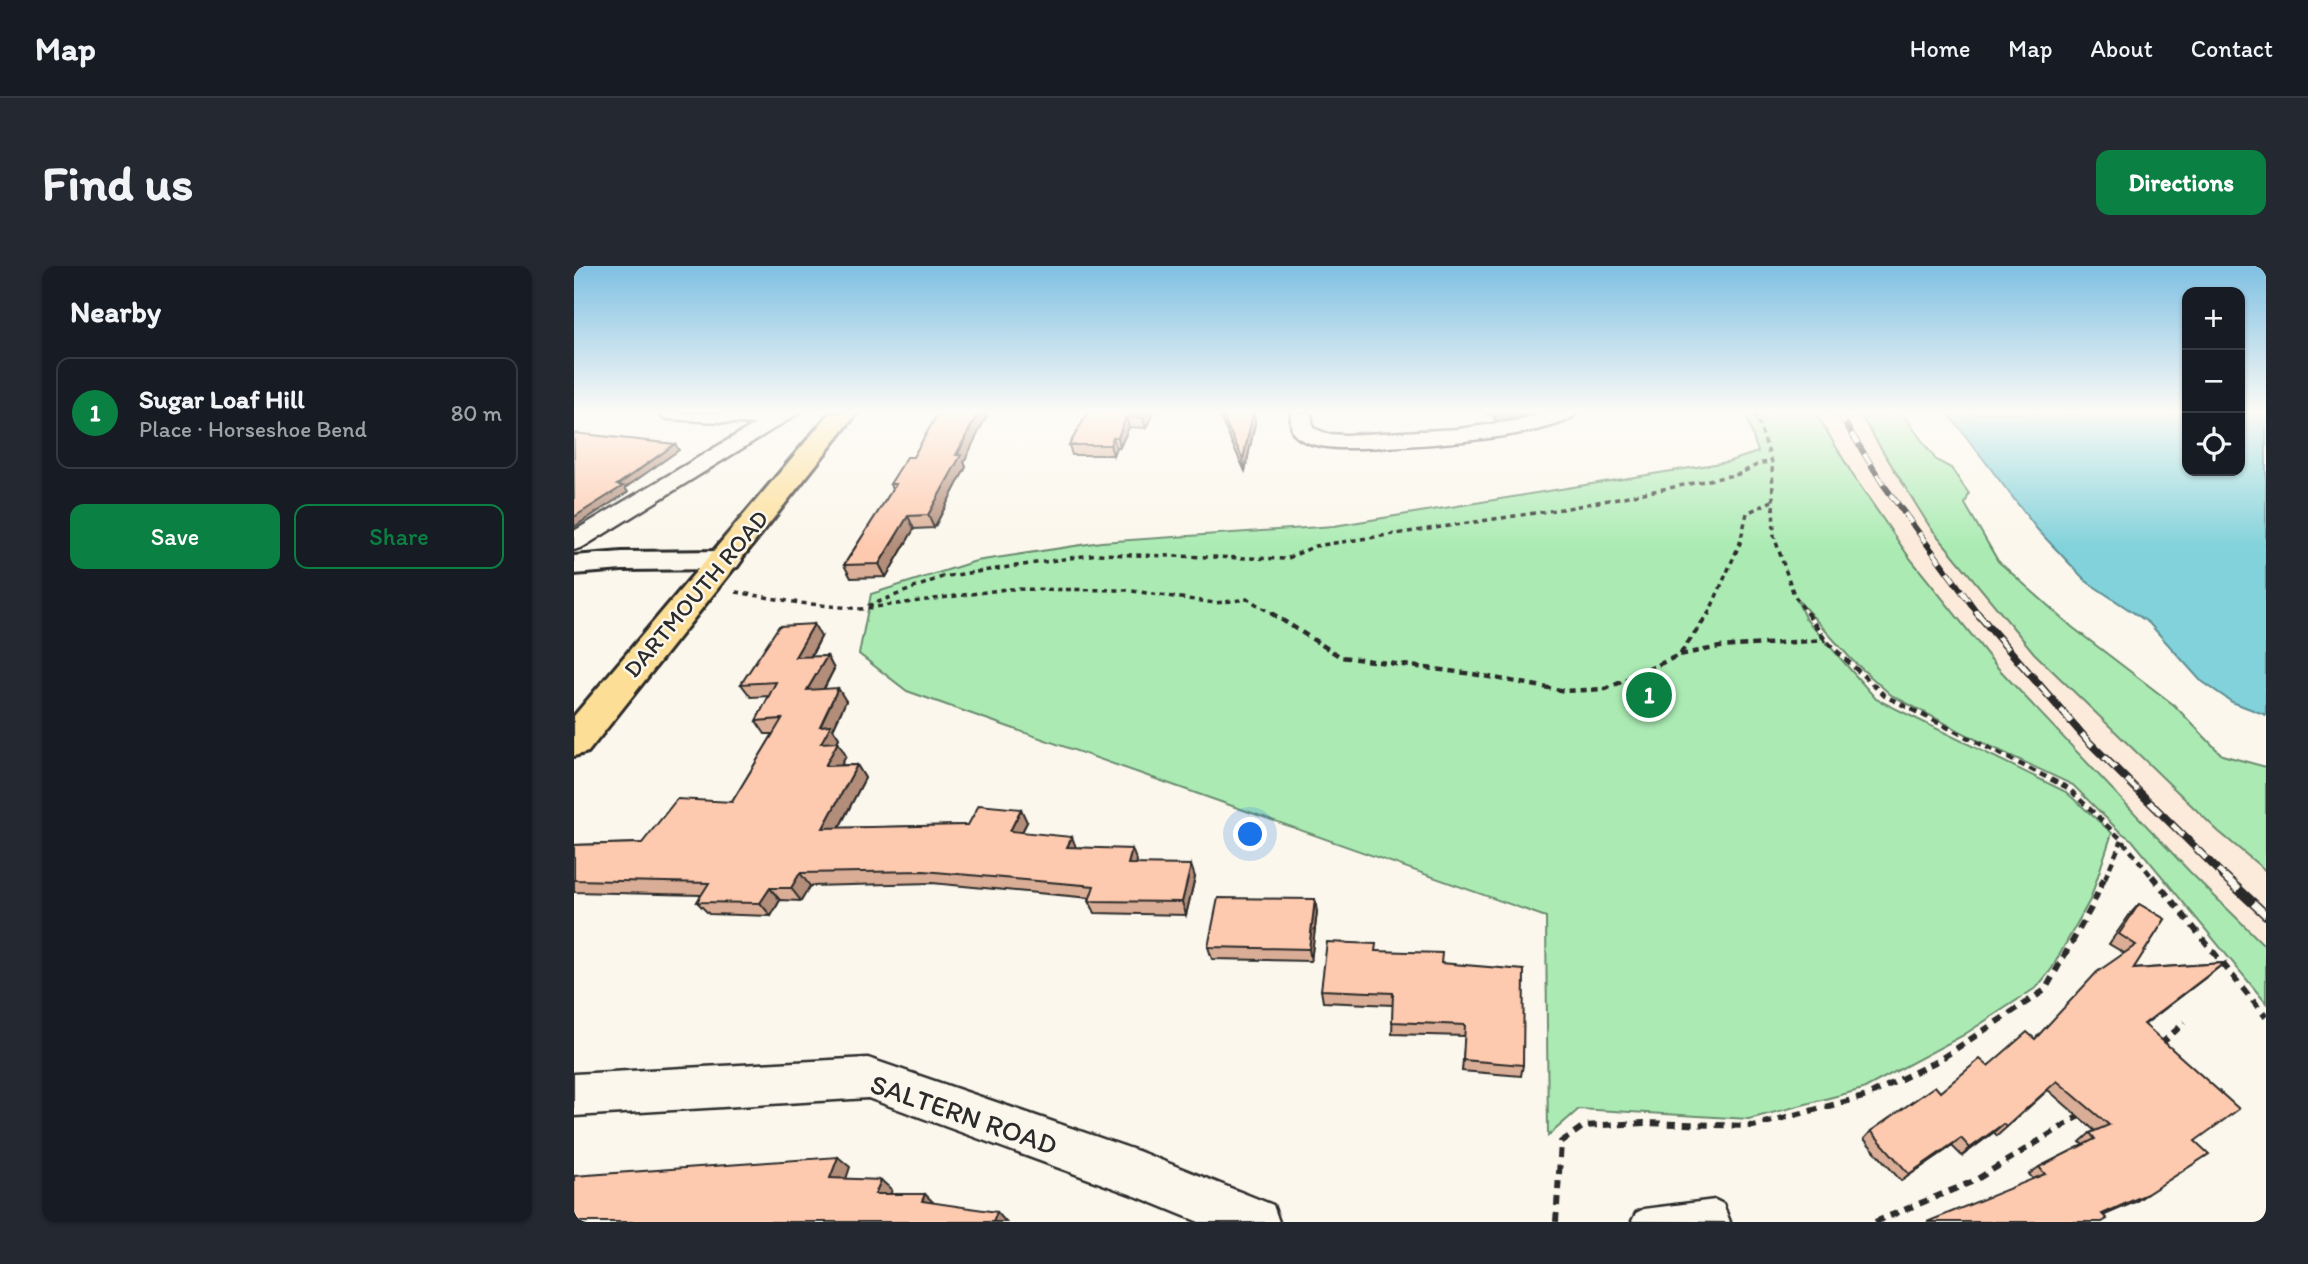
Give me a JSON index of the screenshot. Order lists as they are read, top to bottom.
{
  "streets": {
    "main road": ["DARTMOUTH ROAD"],
    "street": ["SALTERN ROAD"]
  },
  "page": {
    "header": "Map",
    "nav": [
      "Home",
      "Map",
      "About",
      "Contact"
    ],
    "buttons": [
      "Directions",
      ["Save", "Share"]
    ],
    "title": "Find us",
    "heading": "Nearby",
    "map_buttons": ["+", "−"],
    "list": [
      {
        "mark": "1",
        "name": "Sugar Loaf Hill",
        "note": "Place · Horseshoe Bend",
        "value": "80 m"
      }
    ],
    "pins": "1"
  }
}
